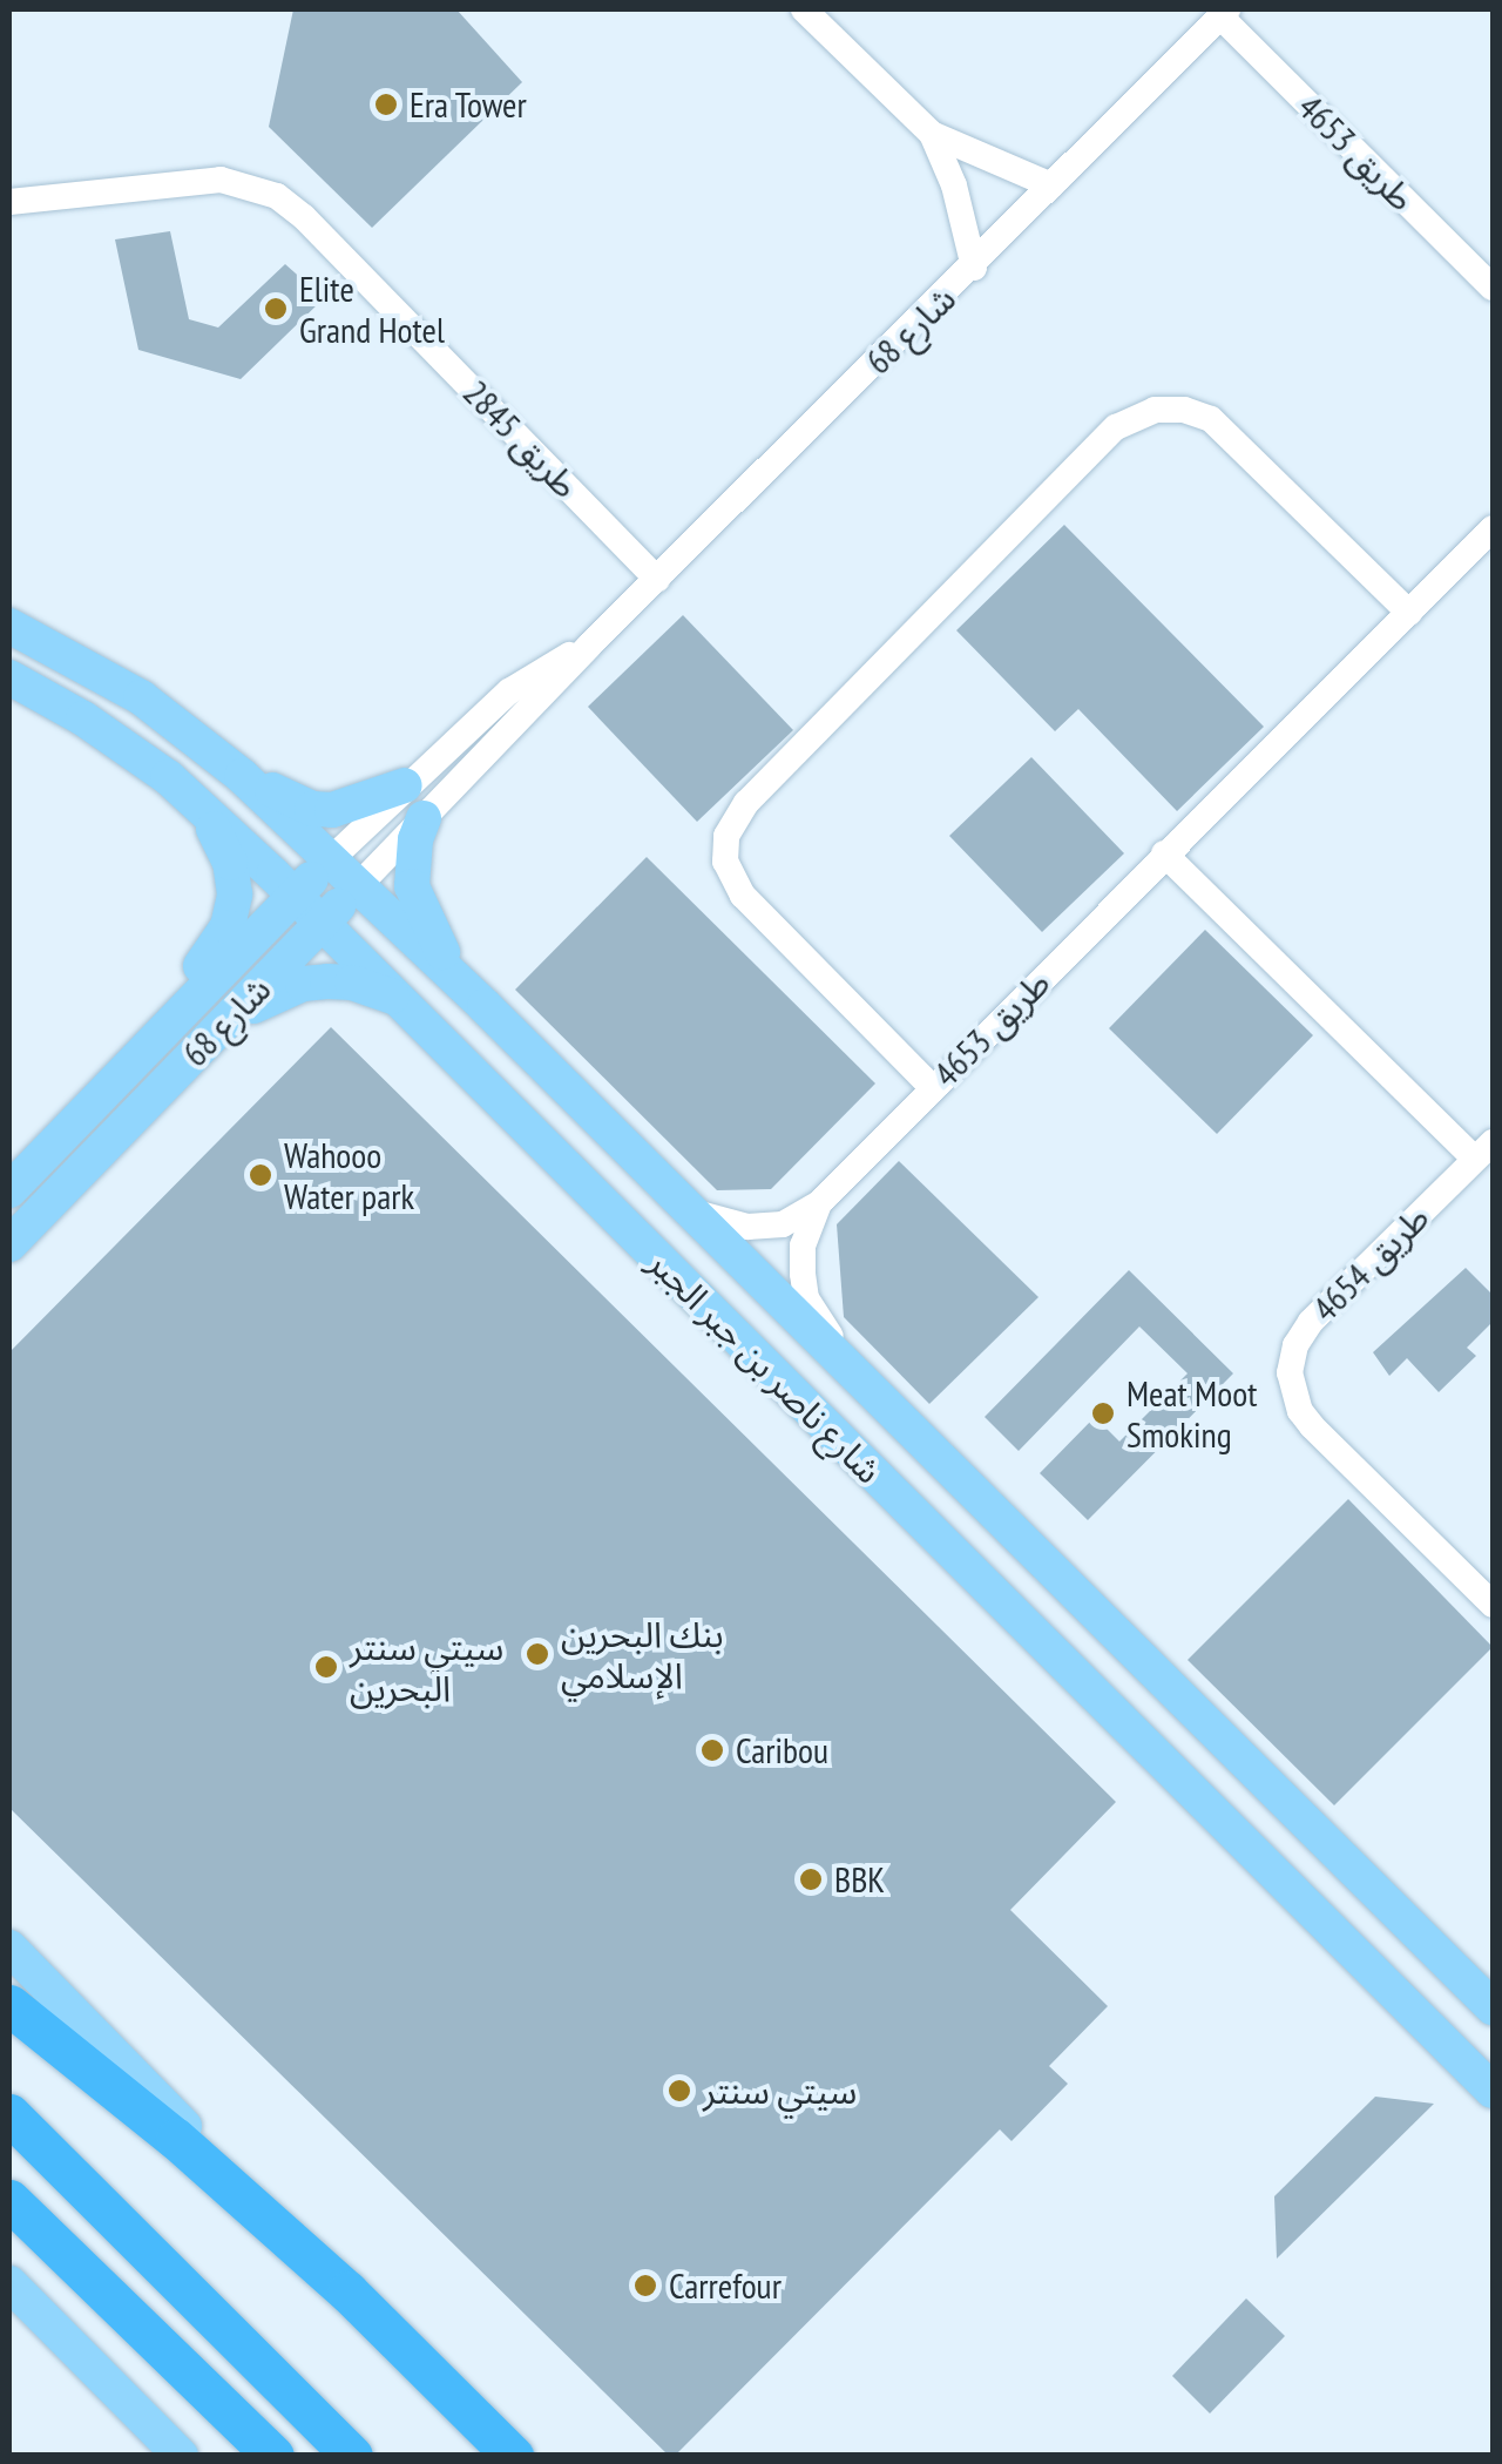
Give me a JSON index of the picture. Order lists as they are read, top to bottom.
{
  "streets": {
    "main road": ["شارع 68", "شارع ناصر بن جبر الجبر"],
    "street": ["طريق 4653", "طريق 2845", "طريق 4654"]
  },
  "crossings": [
    ["طريق 4653", "شارع 68"],
    ["طريق 4653", "شارع ناصر بن جبر الجبر"],
    ["شارع 68", "طريق 2845"],
    ["شارع 68", "شارع ناصر بن جبر الجبر"]
  ],
  "places": [
    "Era Tower",
    "Elite Grand Hotel",
    "Wahooo Water park",
    "Meat Moot Smoking",
    "بنك البحرين الإسلامي",
    "سيتي سنتر البحرين",
    "Caribou",
    "BBK",
    "سيتي سنتر",
    "Carrefour"
  ]
}
